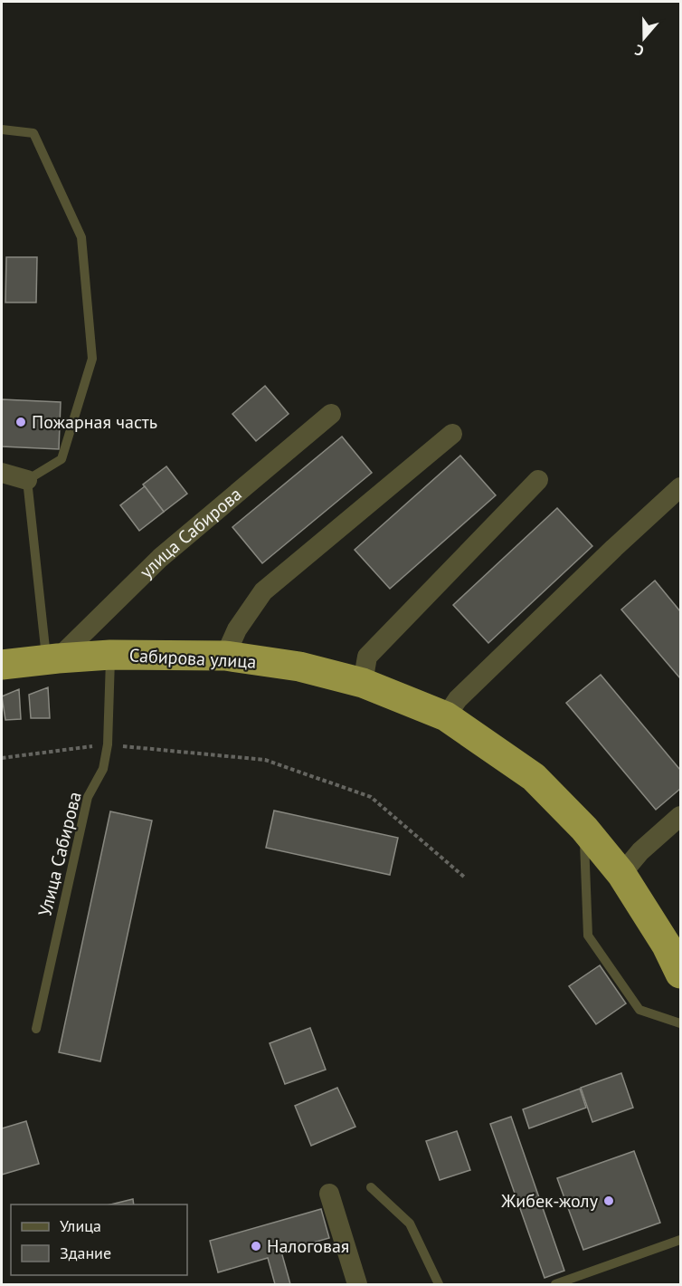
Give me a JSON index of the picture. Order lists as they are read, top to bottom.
{
  "streets": {
    "highway": ["Сабирова улица"],
    "street": ["улица Сабирова"],
    "lane": ["Улица Сабирова"]
  },
  "crossings": [
    ["улица Сабирова", "Сабирова улица"],
    ["Сабирова улица", "Улица Сабирова"]
  ],
  "places": ["Пожарная часть", "Жибек-жолу", "Налоговая"],
  "legend": ["Улица", "Здание"],
  "north": "bottom"
}
